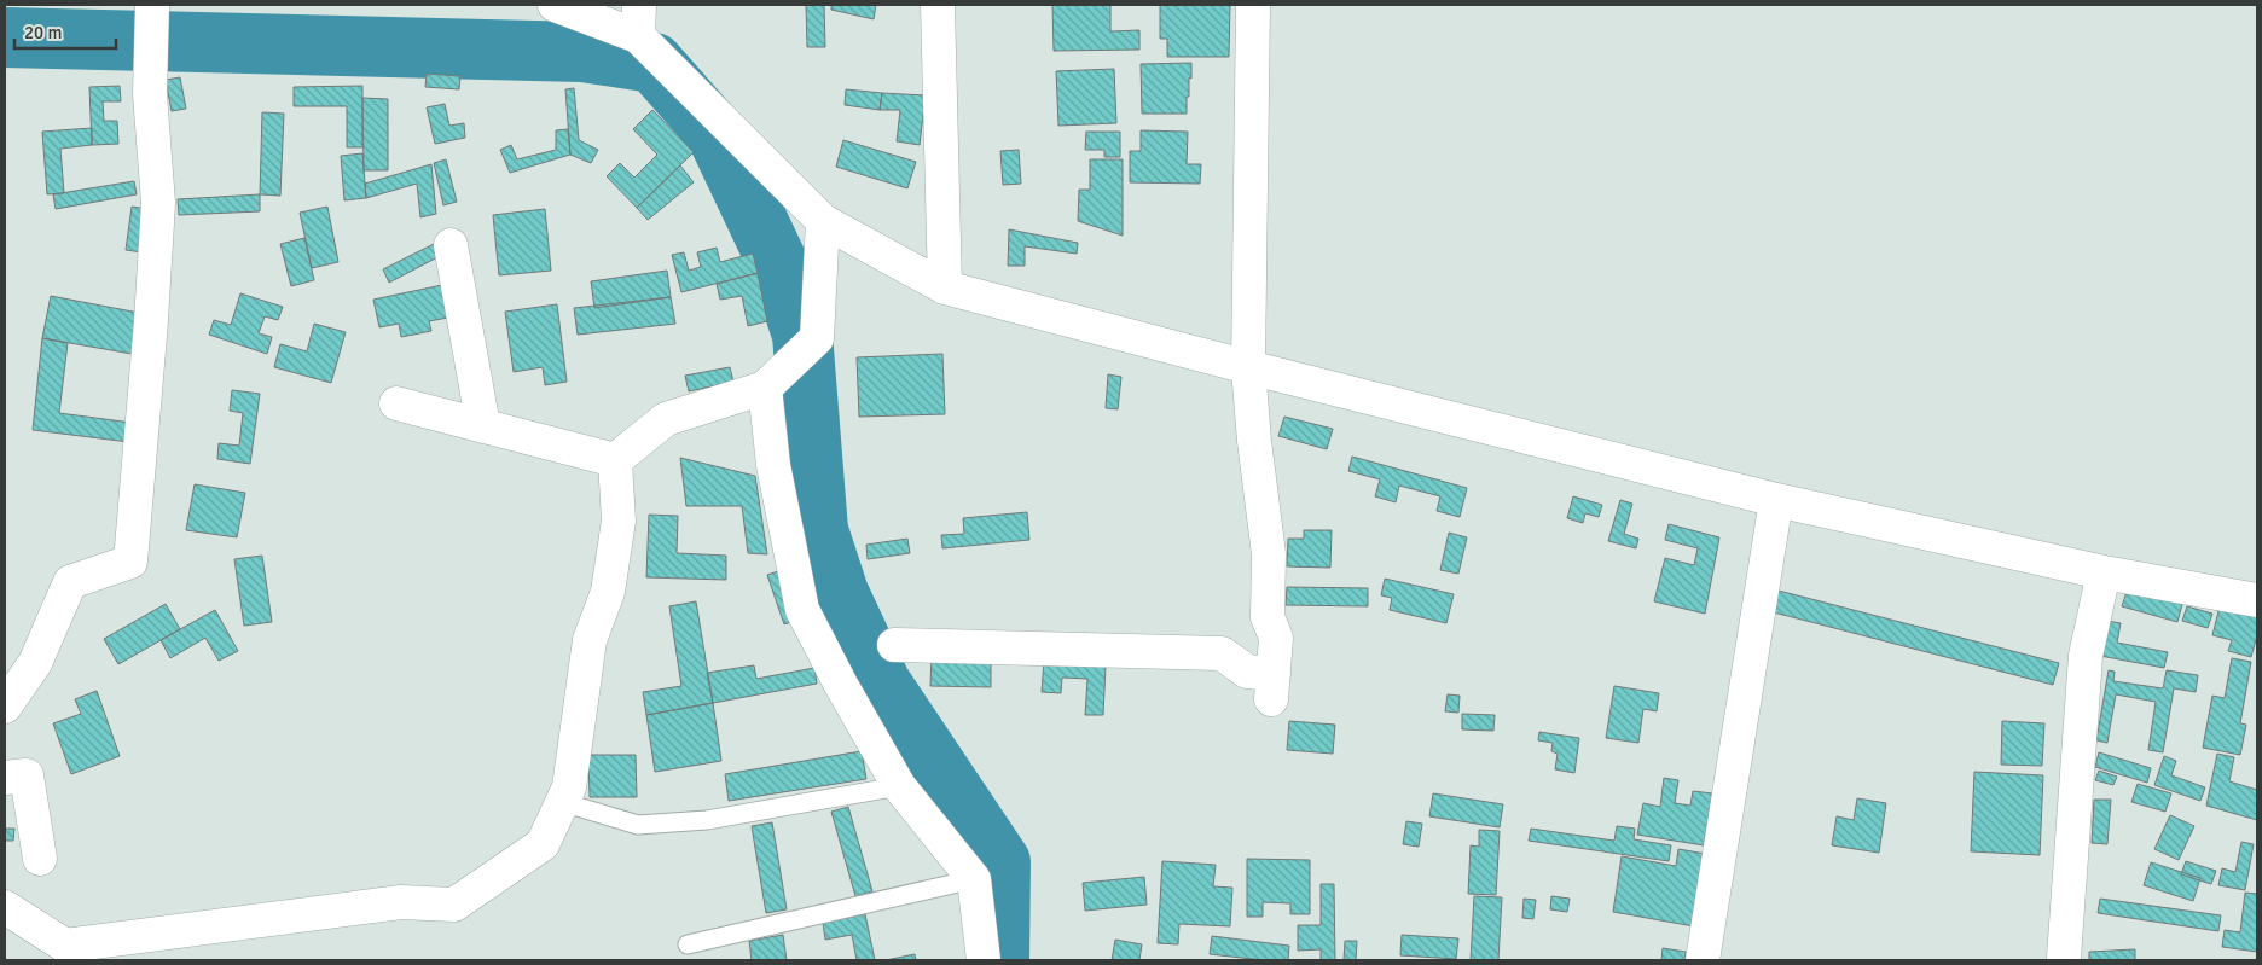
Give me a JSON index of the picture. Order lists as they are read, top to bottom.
{
  "scale_bar": "20 m"
}
